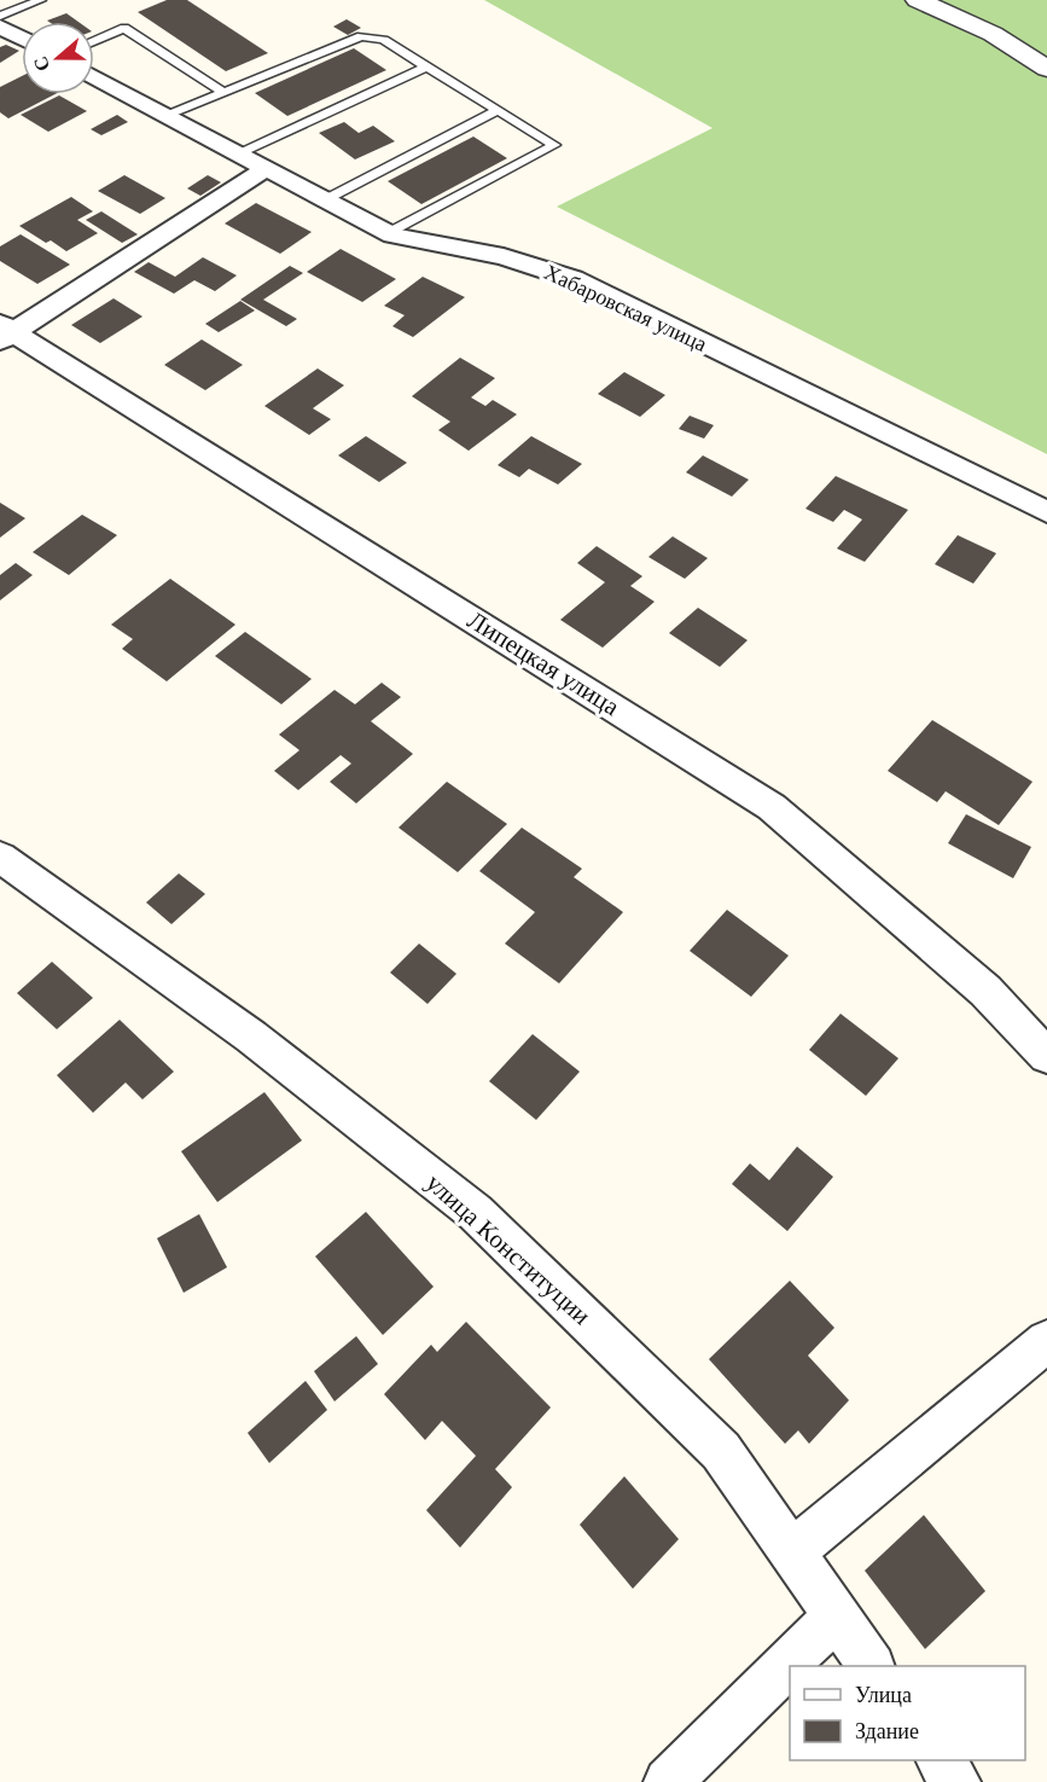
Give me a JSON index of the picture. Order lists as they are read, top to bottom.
{
  "streets": {
    "street": ["Хабаровская улица", "Липецкая улица", "улица Конституции"]
  },
  "legend": ["Улица", "Здание"],
  "north": "left"
}
